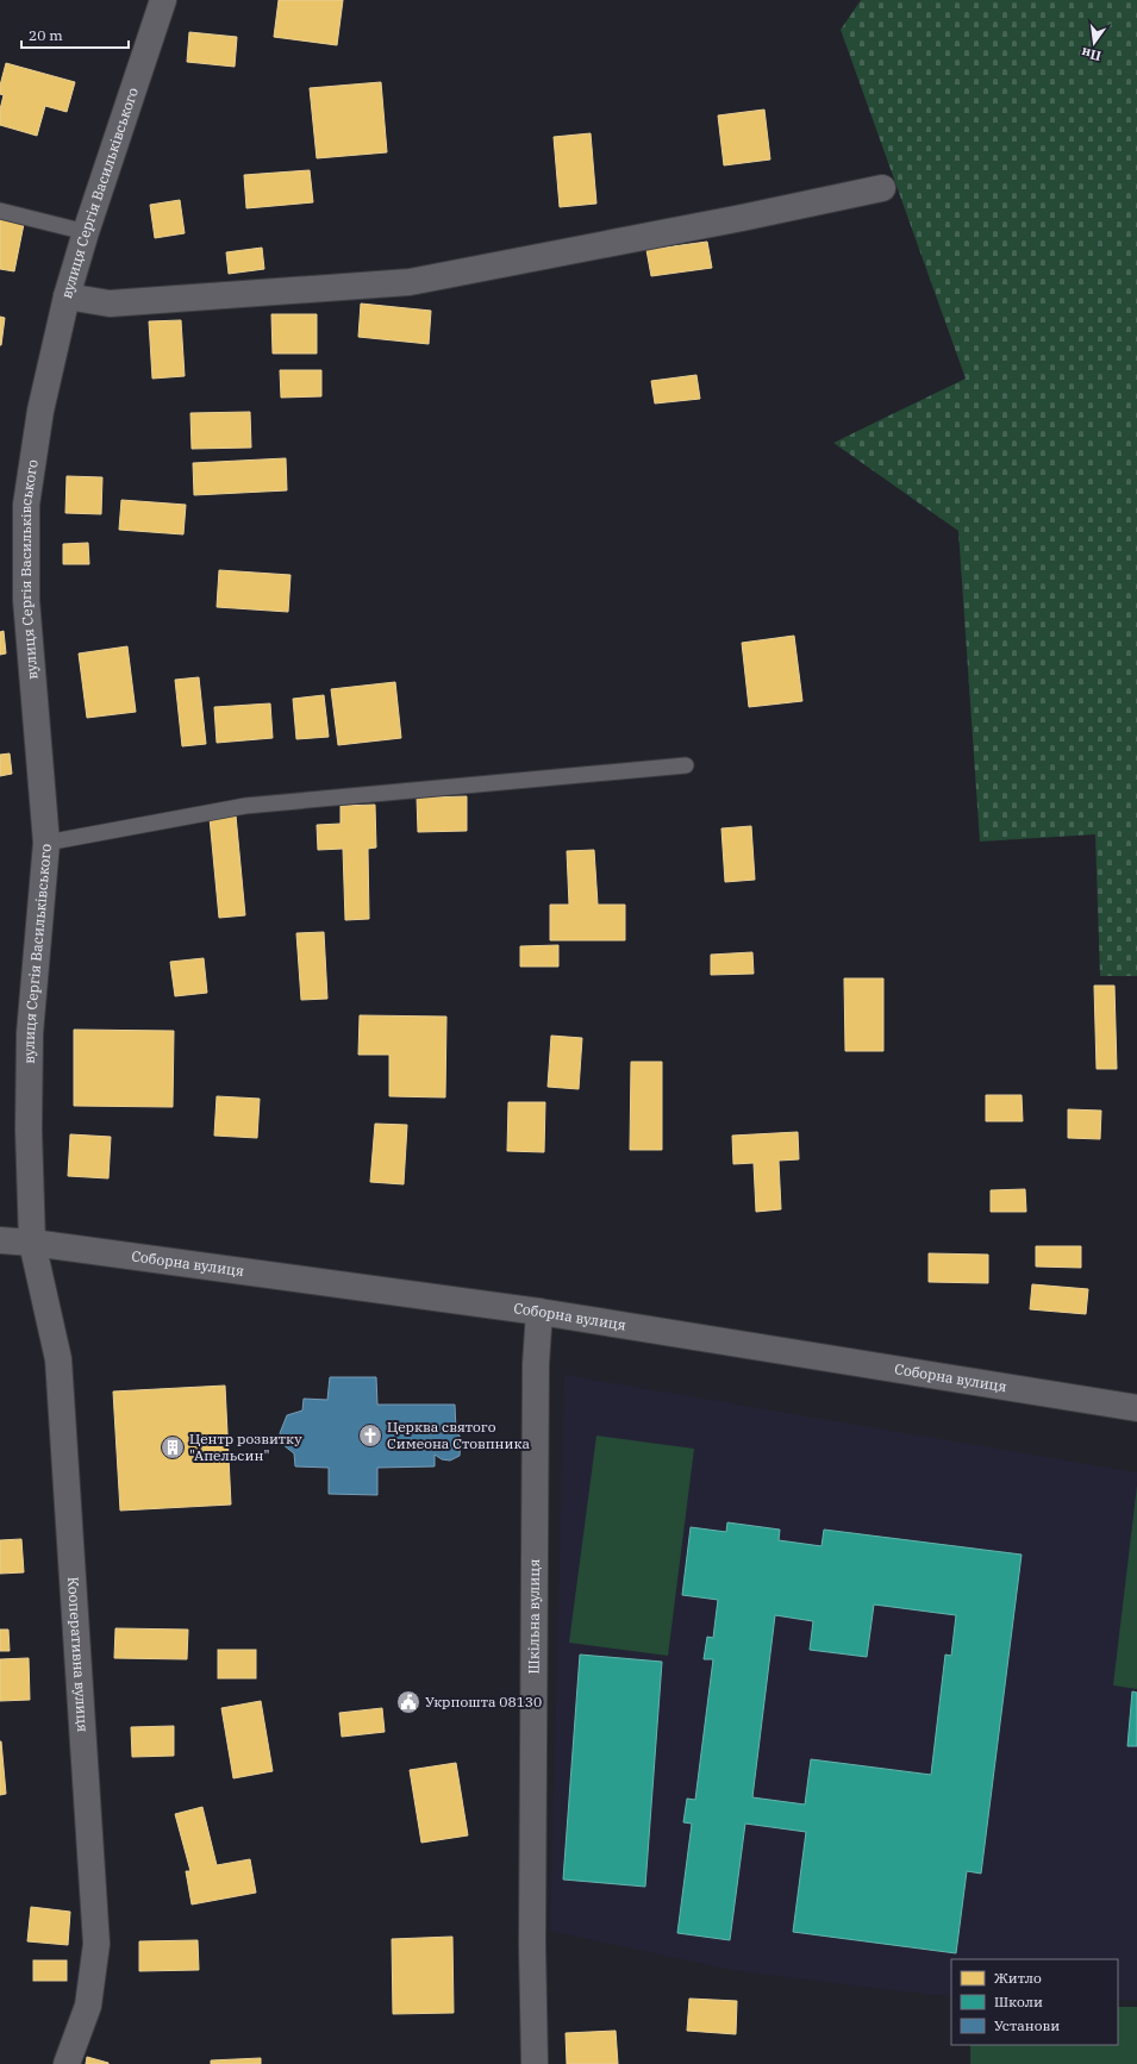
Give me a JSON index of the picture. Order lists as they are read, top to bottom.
{
  "streets": {
    "street": [
      "вулиця Сергія Васильківського",
      "Соборна вулиця",
      "Шкільна вулиця",
      "Кооперативна вулиця"
    ]
  },
  "crossings": [
    ["вулиця Сергія Васильківського", "Соборна вулиця"],
    ["вулиця Сергія Васильківського", "Кооперативна вулиця"],
    ["Соборна вулиця", "Шкільна вулиця"],
    ["Соборна вулиця", "Кооперативна вулиця"]
  ],
  "places": {
    "church": ["Церква святого Симеона Стовпника"],
    "building": ["Центр розвитку \"Апельсин\""],
    "public building": ["Укрпошта 08130"]
  },
  "legend": ["Житло", "Школи", "Установи"],
  "scale_bar": "20 m",
  "north": "bottom"
}
